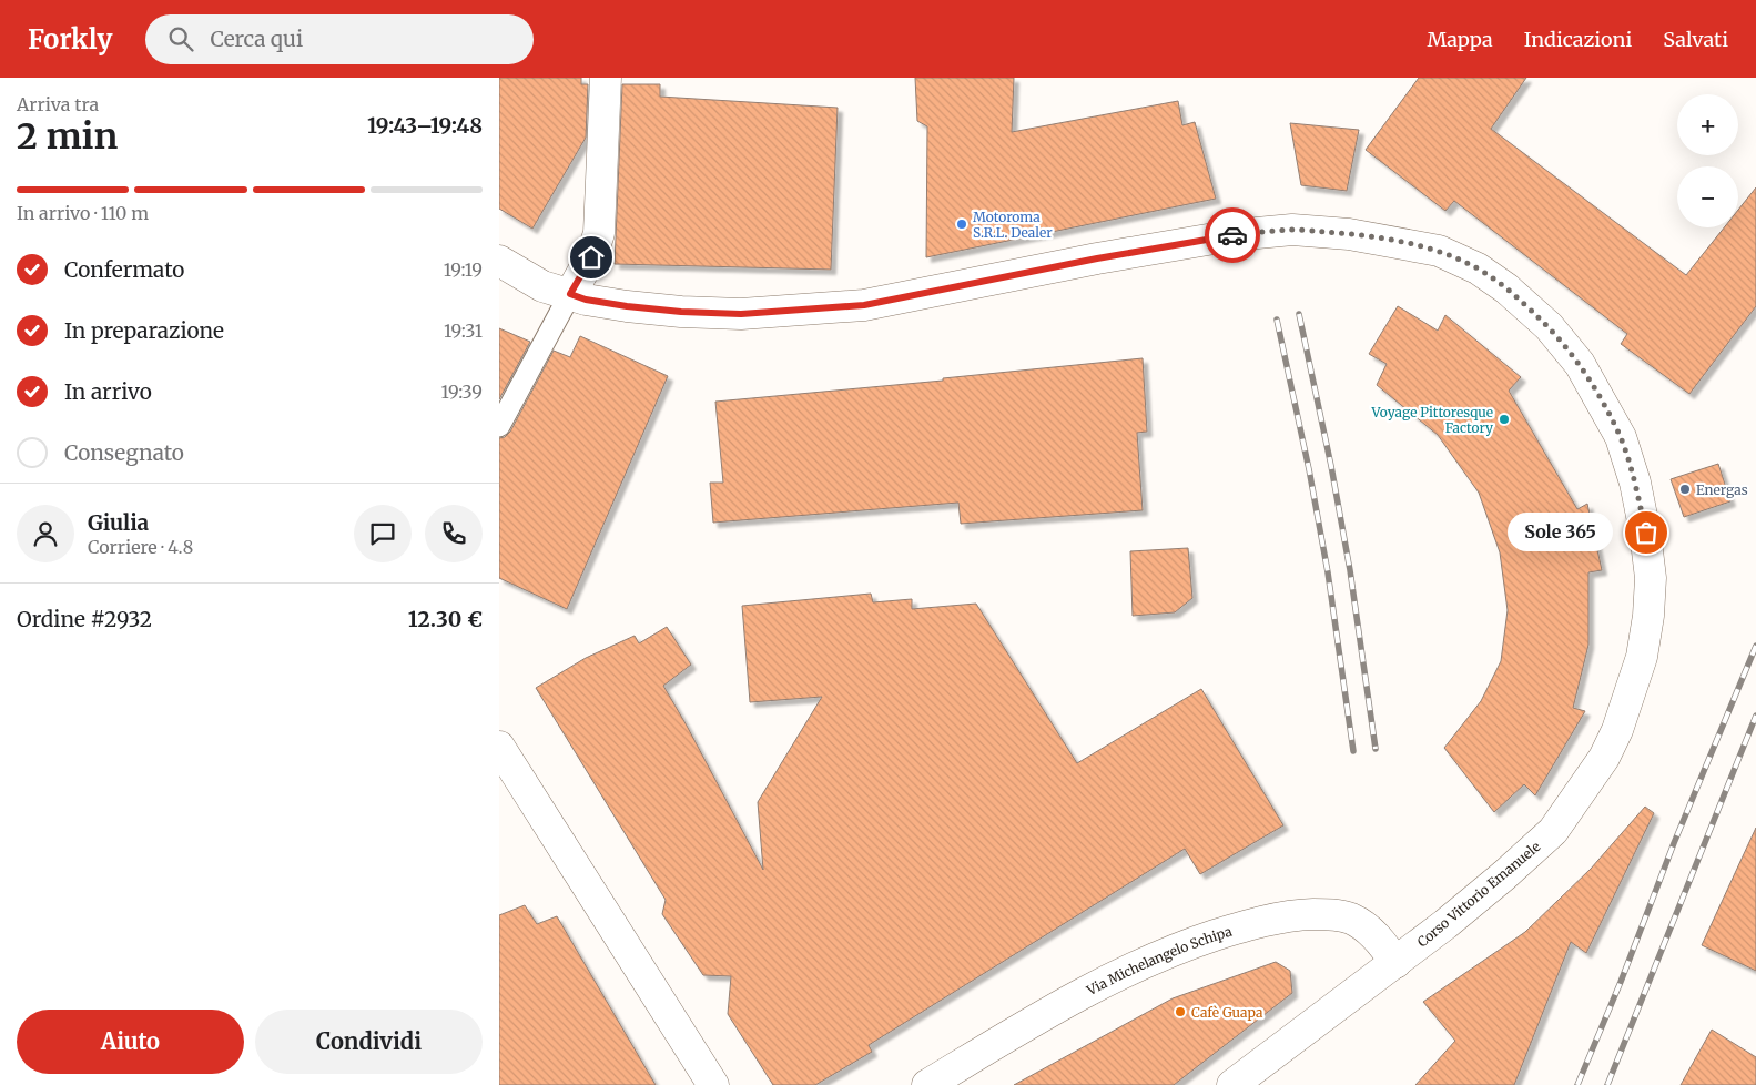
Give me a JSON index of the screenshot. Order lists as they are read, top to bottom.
{
  "streets": {
    "street": ["Corso Vittorio Emanuele", "Via Michelangelo Schipa"]
  },
  "crossings": [
    ["Corso Vittorio Emanuele", "Via Michelangelo Schipa"]
  ],
  "places": [
    "Motoroma S.R.L. Dealer",
    "Voyage Pittoresque Factory",
    "Energas",
    "Sole 365",
    "Cafè Guapa"
  ],
  "page": {
    "header": "Forkly",
    "search": "Cerca qui",
    "nav": ["Mappa", "Indicazioni", "Salvati"],
    "heading": ["2 min", "Arriva tra", "19:43–19:48"],
    "panel": [
      "Giulia",
      "Corriere · 4.8",
      "Ordine #2932",
      "12.30 €"
    ],
    "map_buttons": ["+", "−"],
    "bar": "In arrivo · 110 m",
    "list": [
      ["Confermato", "19:19"],
      ["In preparazione", "19:31"],
      ["In arrivo", "19:39"],
      "Consegnato"
    ],
    "bubble": "Sole 365",
    "buttons": ["Aiuto", "Condividi"]
  }
}
